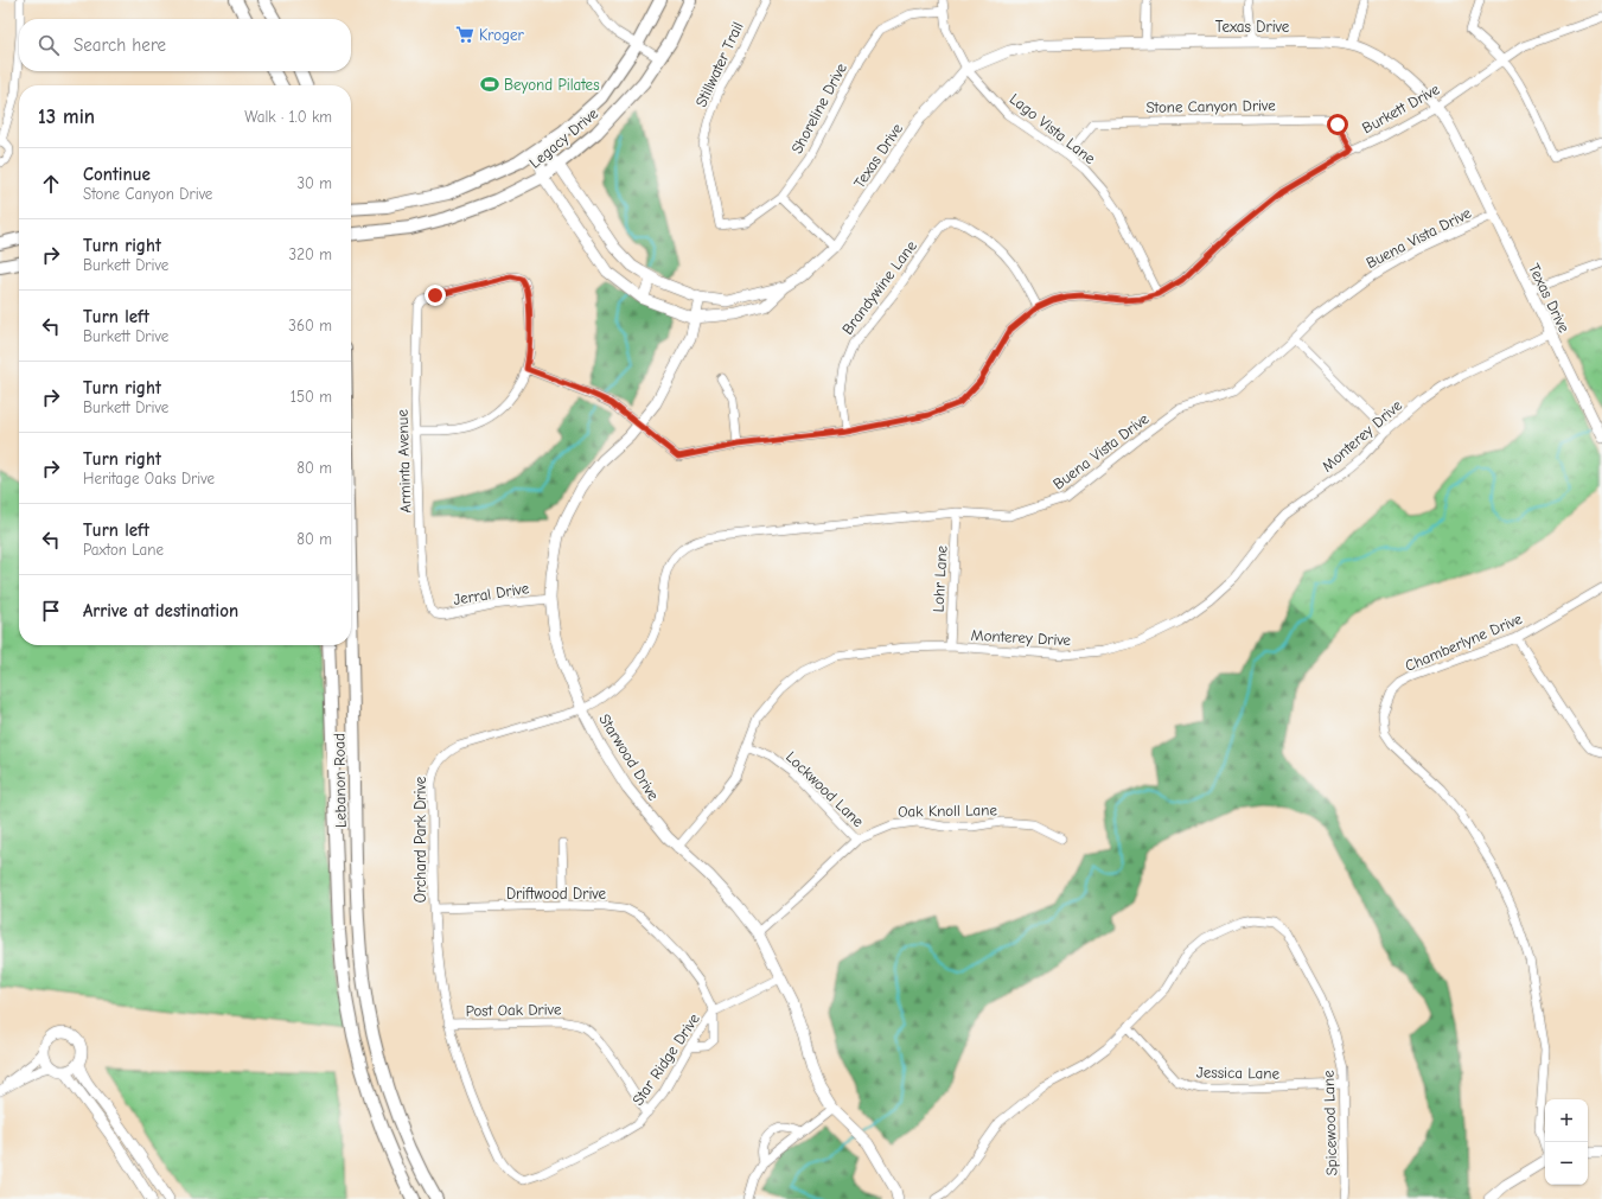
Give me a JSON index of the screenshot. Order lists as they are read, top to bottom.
{
  "streets": {
    "main road": ["Legacy Drive", "Lebanon Road"],
    "street": [
      "Texas Drive",
      "Stillwater Trail",
      "Stone Canyon Drive",
      "Shoreline Drive",
      "Burkett Drive",
      "Lago Vista Lane",
      "Buena Vista Drive",
      "Brandywine Lane",
      "Monterey Drive",
      "Arminta Avenue",
      "Lohr Lane",
      "Jerral Drive",
      "Chamberlyne Drive",
      "Starwood Drive",
      "Lockwood Lane",
      "Oak Knoll Lane",
      "Orchard Park Drive",
      "Driftwood Drive",
      "Post Oak Drive",
      "Star Ridge Drive",
      "Jessica Lane",
      "Spicewood Lane"
    ]
  },
  "crossings": [
    ["Texas Drive", "Burkett Drive"],
    ["Texas Drive", "Lago Vista Lane"],
    ["Texas Drive", "Legacy Drive"],
    ["Texas Drive", "Buena Vista Drive"],
    ["Texas Drive", "Monterey Drive"],
    ["Texas Drive", "Starwood Drive"],
    ["Stillwater Trail", "Shoreline Drive"],
    ["Stone Canyon Drive", "Burkett Drive"],
    ["Stone Canyon Drive", "Lago Vista Lane"],
    ["Shoreline Drive", "Lago Vista Lane"],
    ["Burkett Drive", "Lago Vista Lane"],
    ["Burkett Drive", "Brandywine Lane"],
    ["Burkett Drive", "Arminta Avenue"],
    ["Burkett Drive", "Starwood Drive"],
    ["Buena Vista Drive", "Lohr Lane"],
    ["Buena Vista Drive", "Orchard Park Drive"],
    ["Monterey Drive", "Lohr Lane"],
    ["Monterey Drive", "Starwood Drive"],
    ["Monterey Drive", "Lockwood Lane"],
    ["Arminta Avenue", "Jerral Drive"],
    ["Jerral Drive", "Starwood Drive"],
    ["Starwood Drive", "Oak Knoll Lane"],
    ["Starwood Drive", "Orchard Park Drive"],
    ["Starwood Drive", "Star Ridge Drive"],
    ["Lockwood Lane", "Oak Knoll Lane"],
    ["Orchard Park Drive", "Driftwood Drive"],
    ["Orchard Park Drive", "Post Oak Drive"],
    ["Orchard Park Drive", "Star Ridge Drive"],
    ["Driftwood Drive", "Star Ridge Drive"],
    ["Post Oak Drive", "Star Ridge Drive"],
    ["Jessica Lane", "Spicewood Lane"]
  ],
  "places": {
    "supermarket": ["Kroger"],
    "sports": ["Beyond Pilates"]
  },
  "page": {
    "search": "Search here",
    "heading": ["13 min", "Walk · 1.0 km"],
    "list": [
      ["Continue", "Stone Canyon Drive", "30 m"],
      ["Turn right", "Burkett Drive", "320 m"],
      ["Turn left", "Burkett Drive", "360 m"],
      ["Turn right", "Burkett Drive", "150 m"],
      ["Turn right", "Heritage Oaks Drive", "80 m"],
      ["Turn left", "Paxton Lane", "80 m"],
      "Arrive at destination"
    ],
    "map_buttons": ["+", "−"]
  }
}
